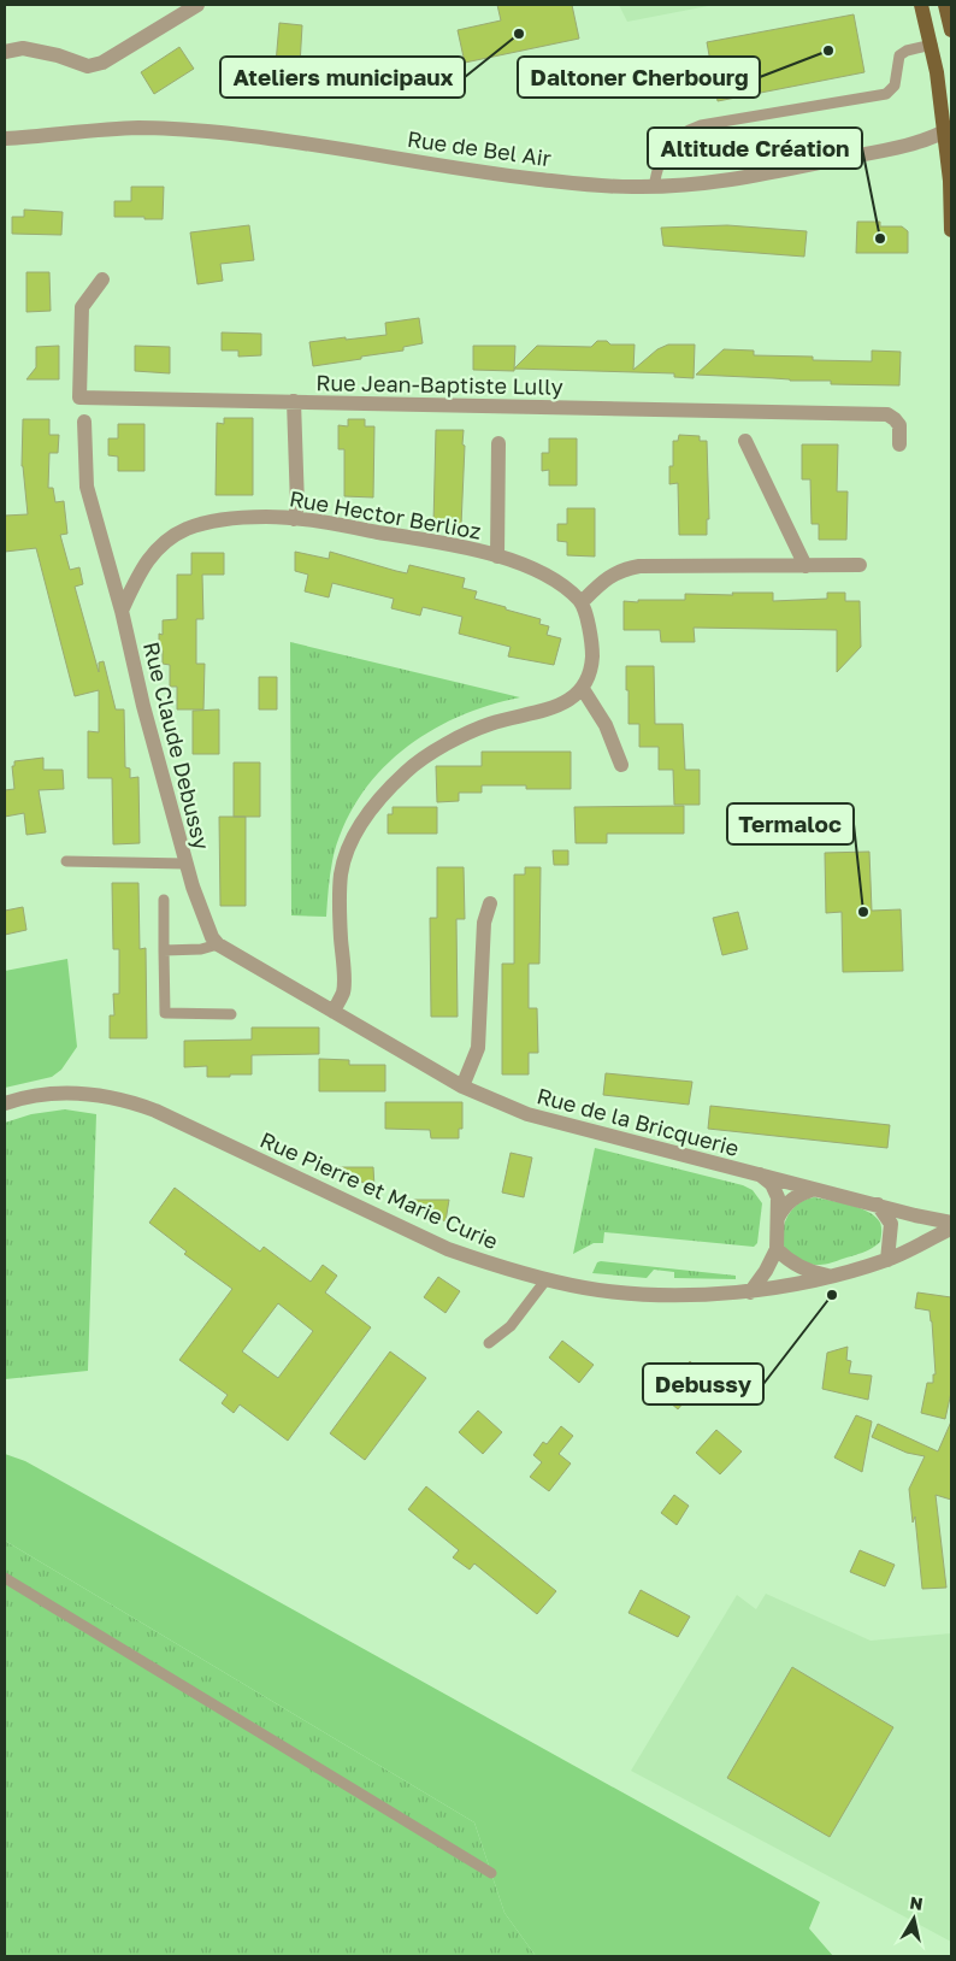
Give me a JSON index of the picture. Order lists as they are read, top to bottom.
{
  "streets": {
    "street": [
      "Rue de Bel Air",
      "Rue Jean-Baptiste Lully",
      "Rue Hector Berlioz",
      "Rue Claude Debussy",
      "Rue de la Bricquerie",
      "Rue Pierre et Marie Curie"
    ]
  },
  "crossings": [
    ["Rue Hector Berlioz", "Rue Claude Debussy"],
    ["Rue de la Bricquerie", "Rue Pierre et Marie Curie"]
  ],
  "places": [
    "Ateliers municipaux",
    "Daltoner Cherbourg",
    "Altitude Création",
    "Termaloc",
    "Debussy"
  ],
  "north": "top"
}
